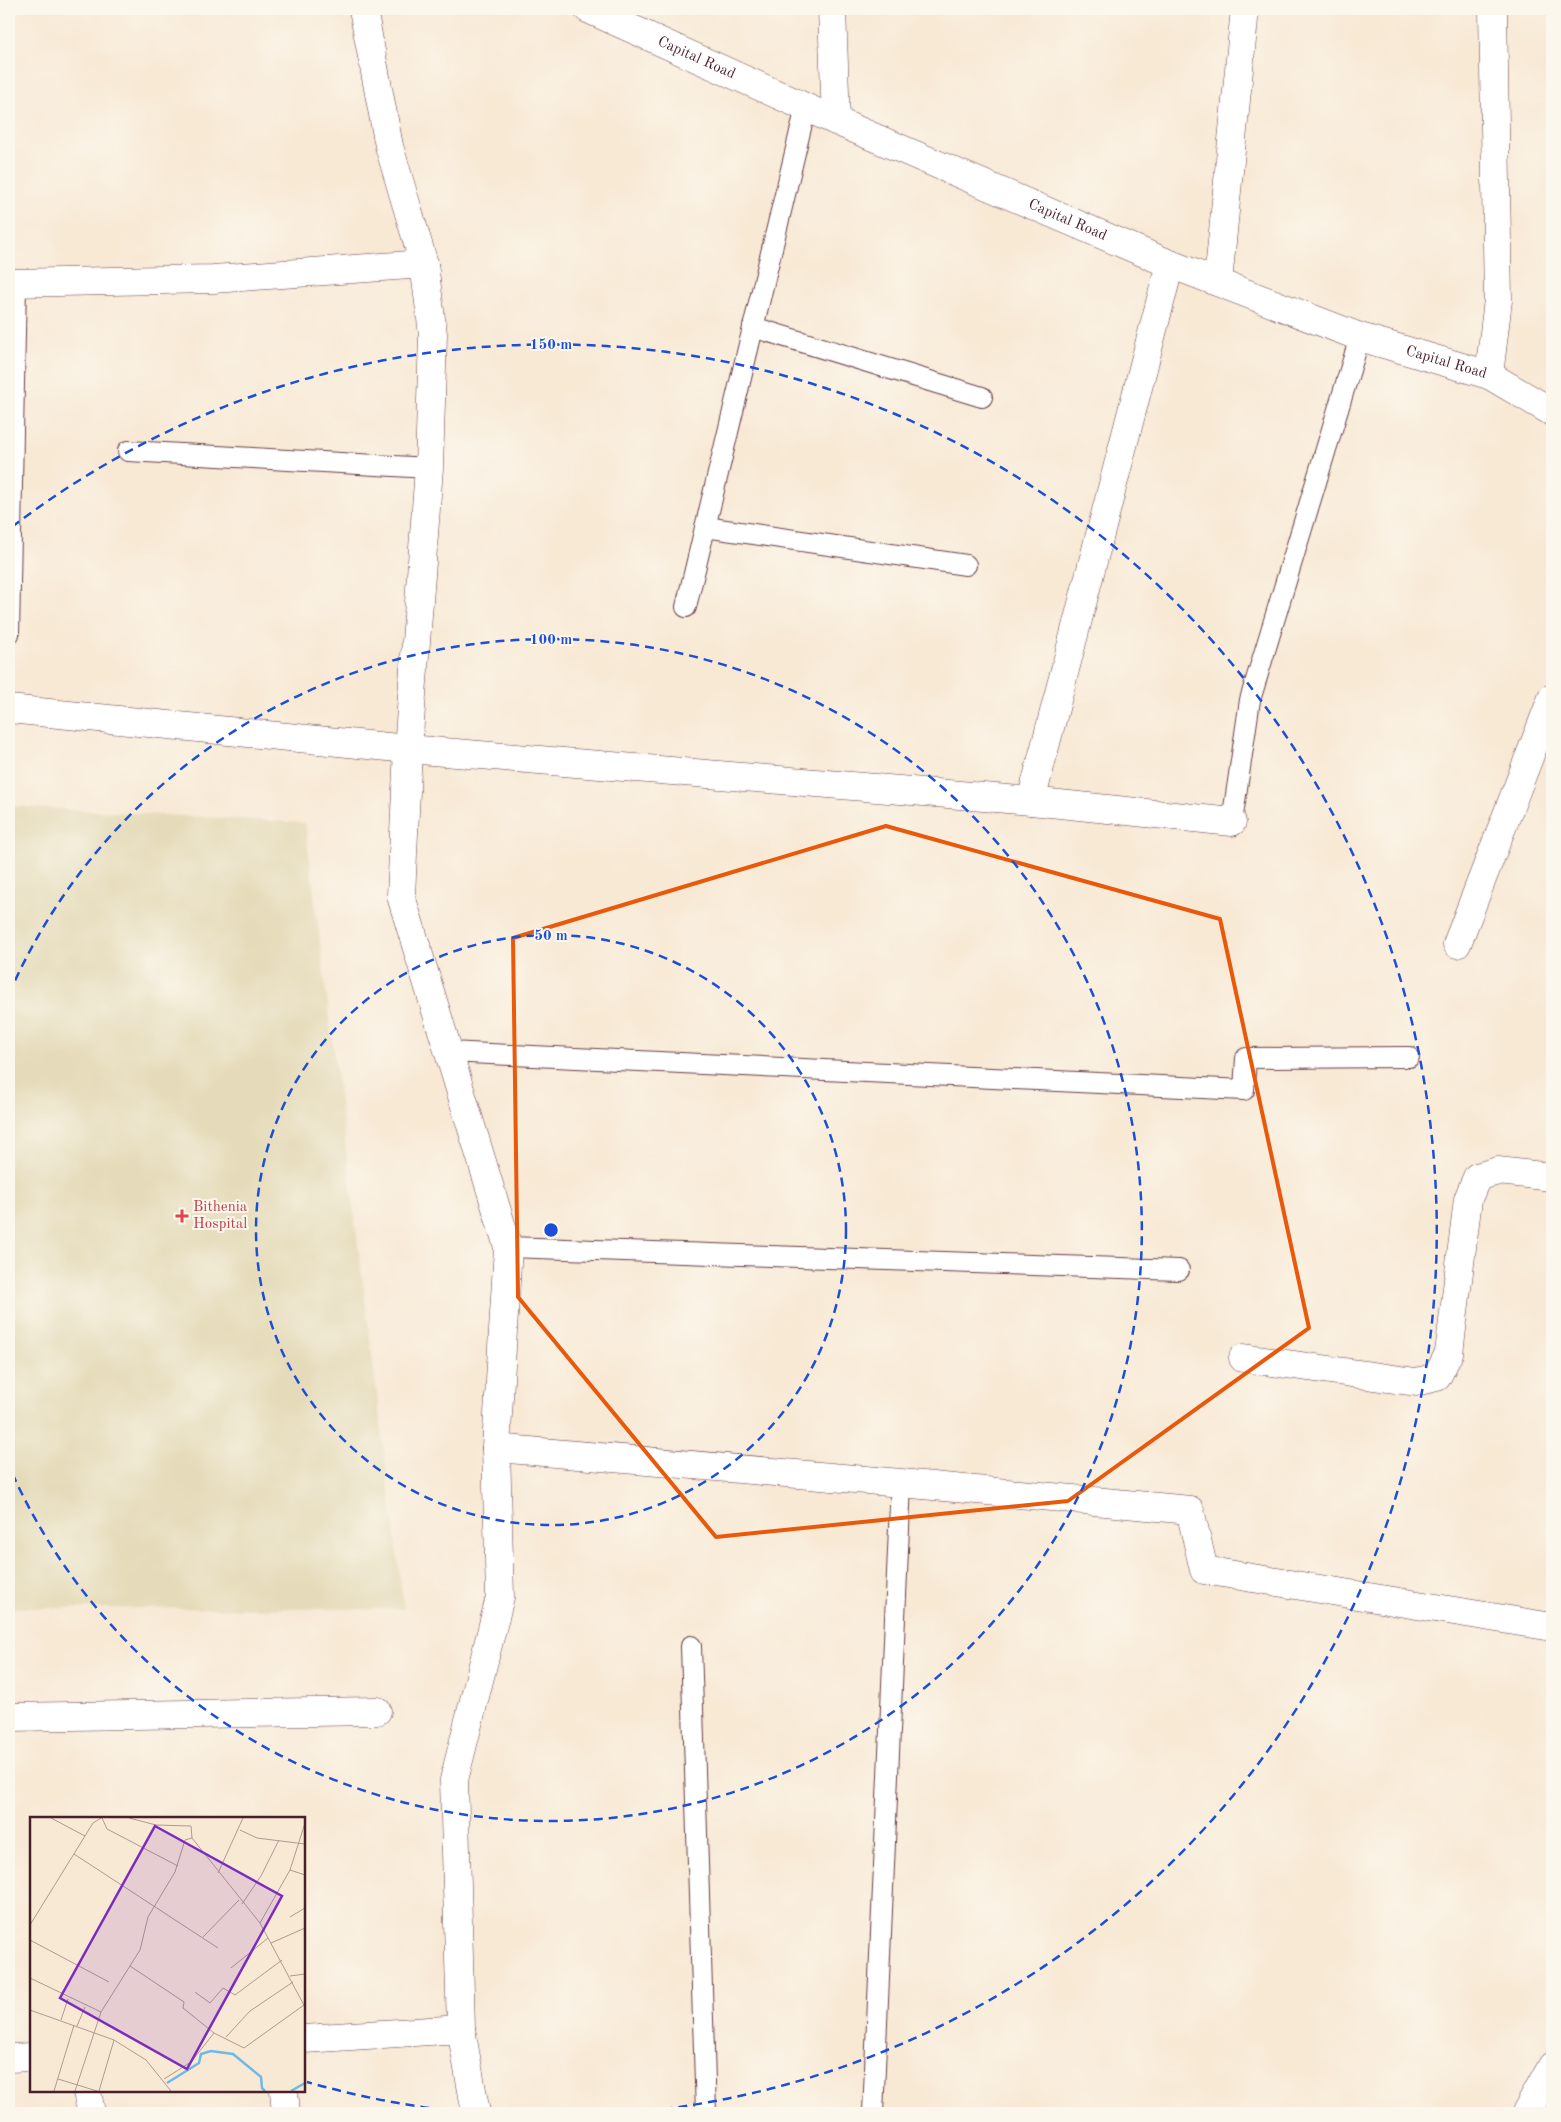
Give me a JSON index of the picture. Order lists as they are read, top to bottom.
{
  "streets": {
    "street": ["Capital Road"]
  },
  "places": {
    "health": ["Bithenia Hospital"]
  },
  "rings": ["150 m", "100 m", "50 m"]
}
